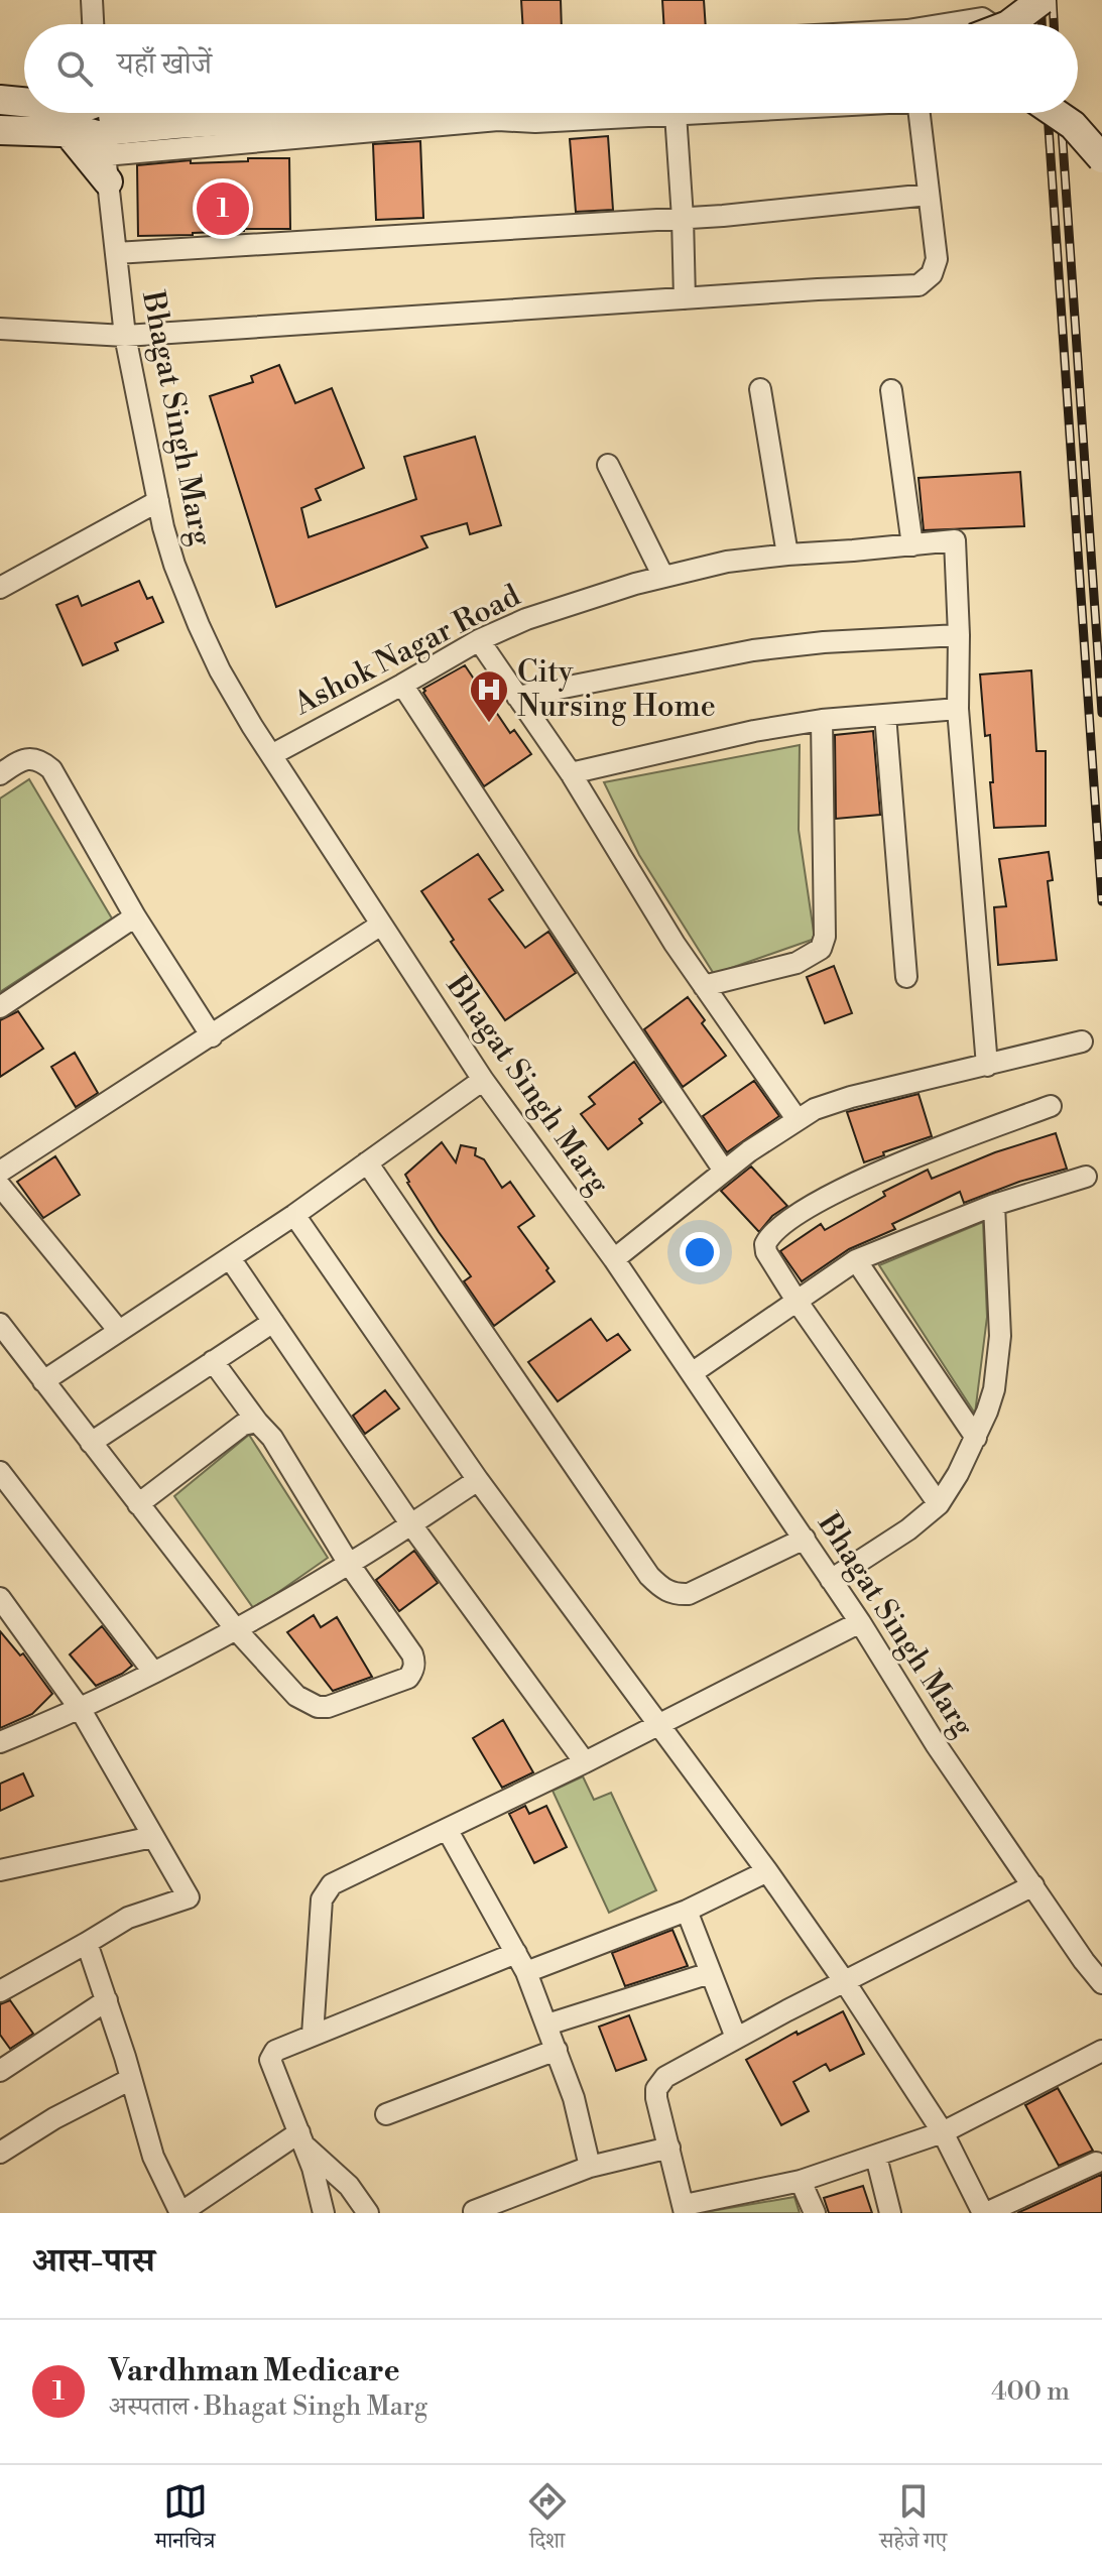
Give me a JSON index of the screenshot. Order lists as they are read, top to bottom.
{
  "streets": {
    "street": ["Bhagat Singh Marg", "Ashok Nagar Road"]
  },
  "crossings": [
    ["Bhagat Singh Marg", "Ashok Nagar Road"]
  ],
  "places": {
    "hospital": ["City Nursing Home"]
  },
  "page": {
    "search": "यहाँ खोजें",
    "pins": "1",
    "heading": "आस-पास",
    "list": [
      {
        "mark": "1",
        "name": "Vardhman Medicare",
        "note": "अस्पताल · Bhagat Singh Marg",
        "value": "400 m"
      }
    ],
    "nav": ["मानचित्र", "दिशा", "सहेजे गए"]
  }
}
